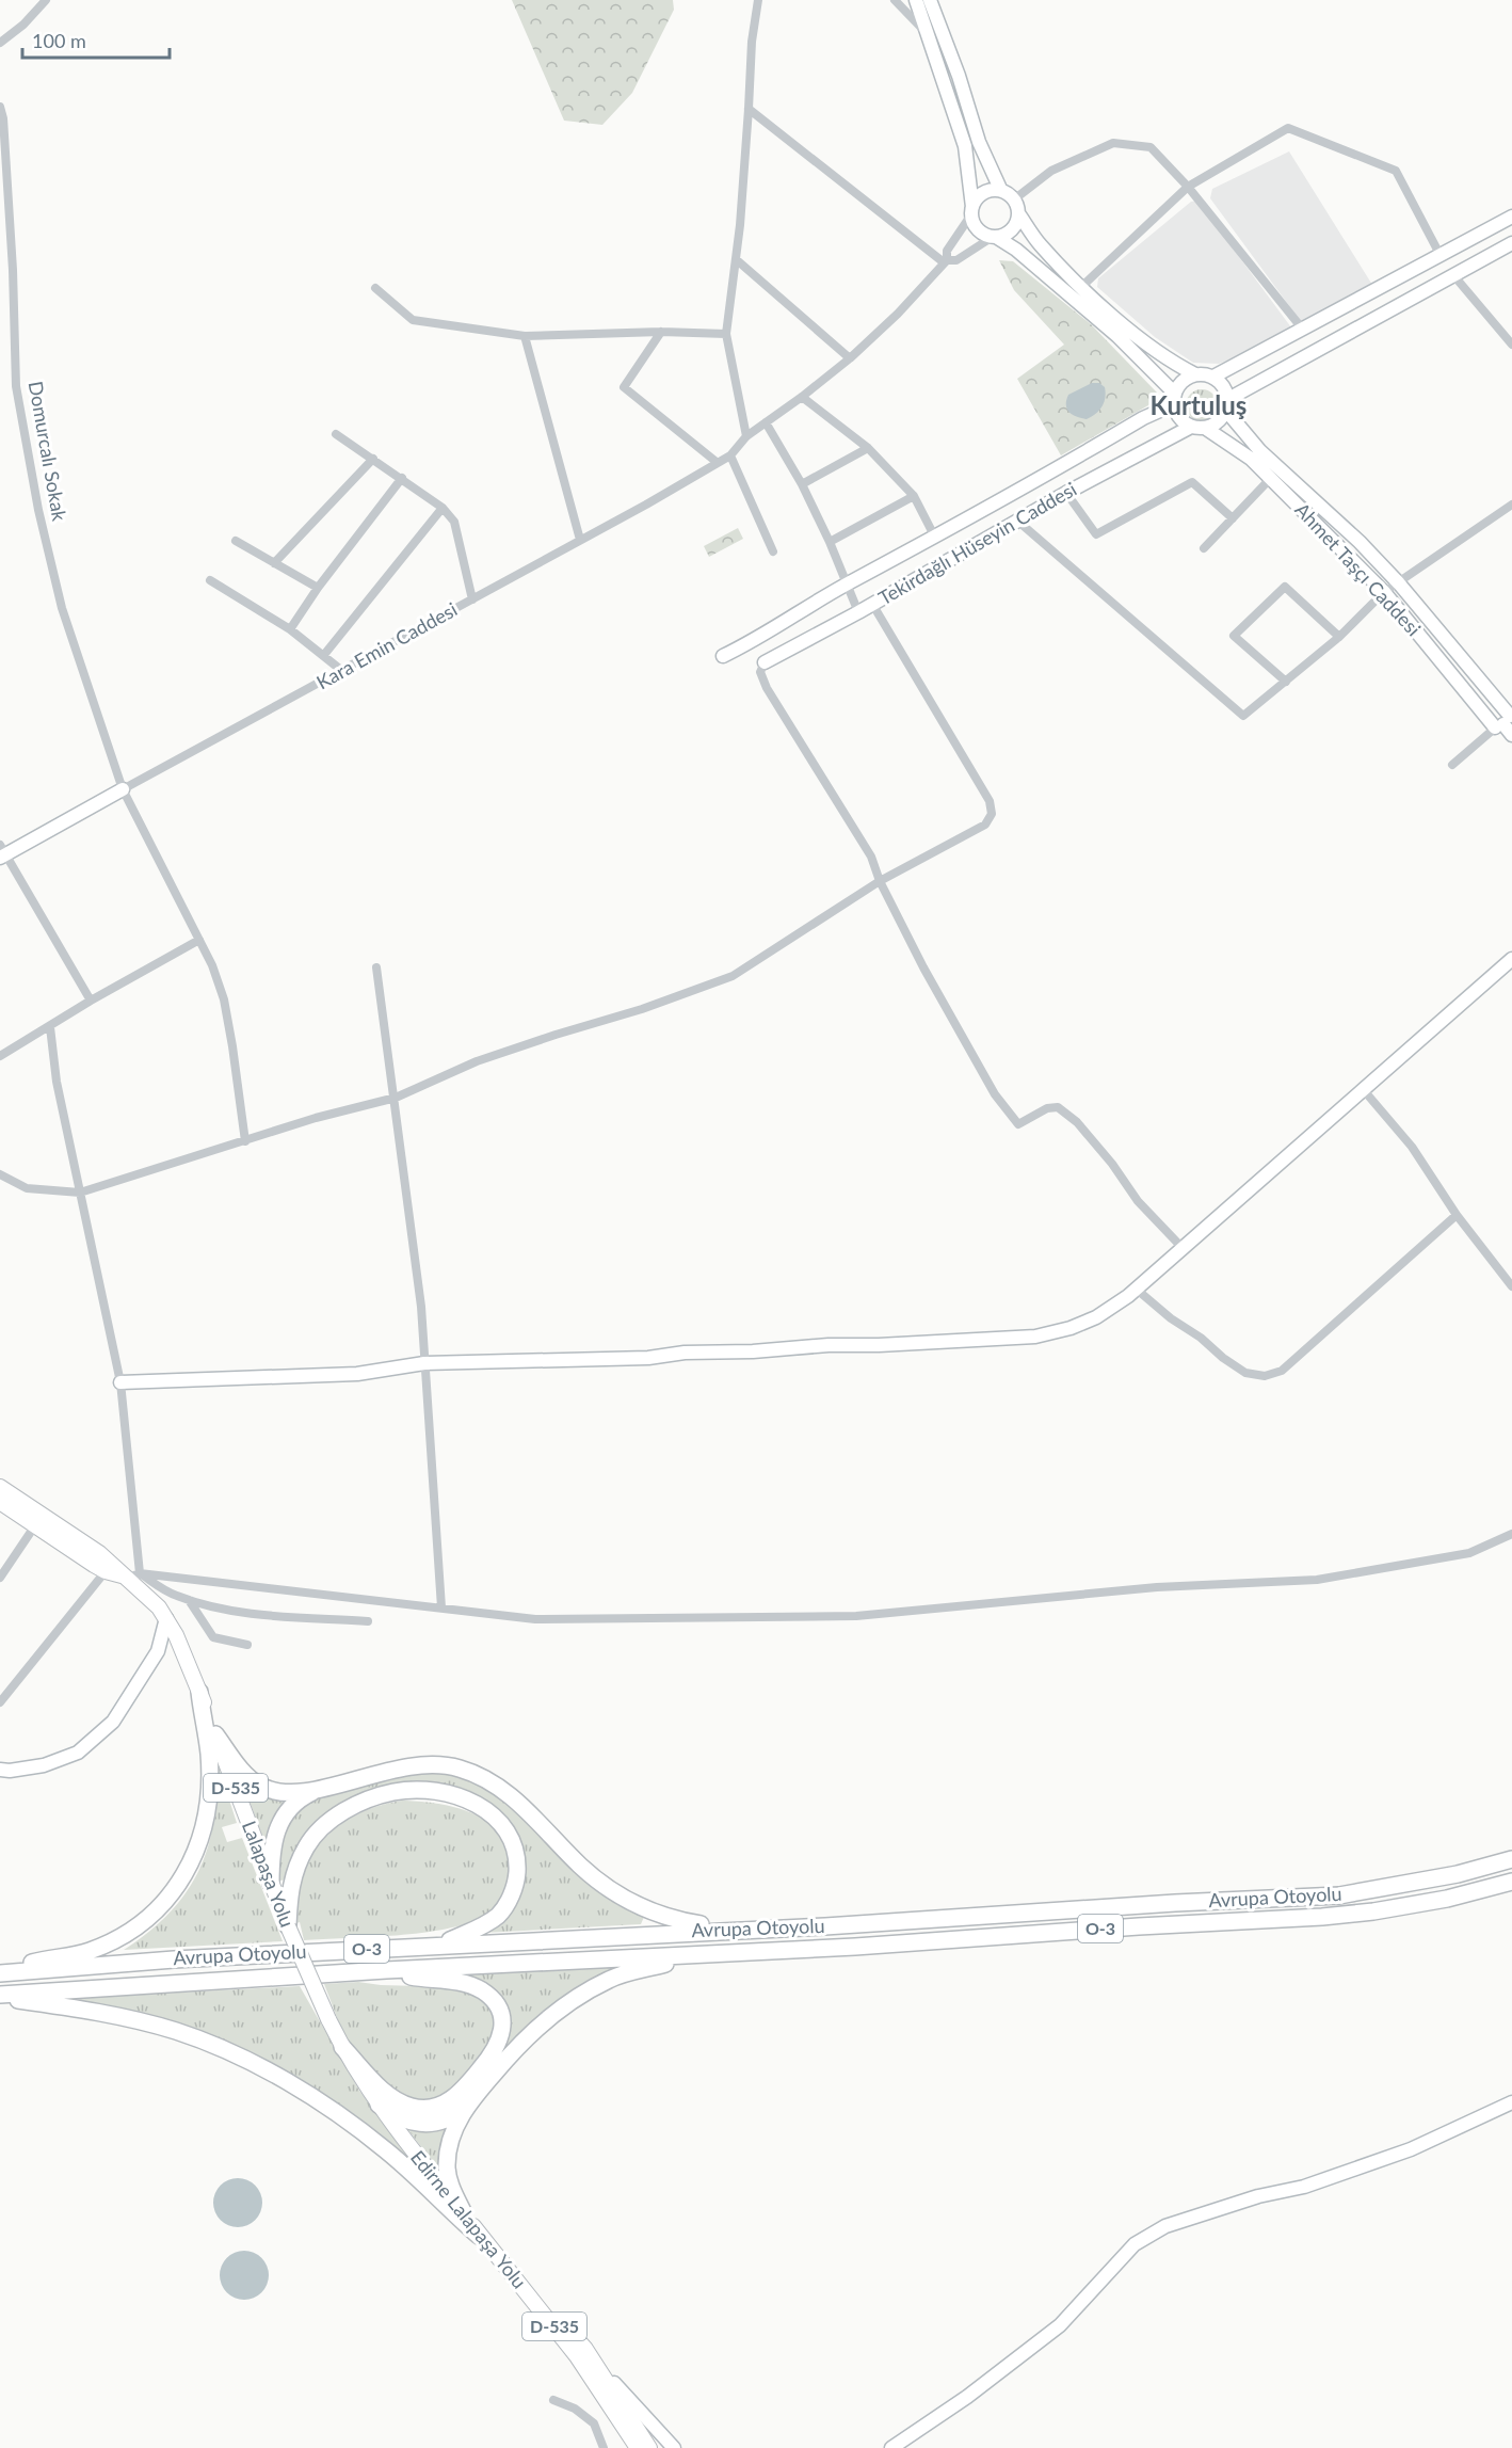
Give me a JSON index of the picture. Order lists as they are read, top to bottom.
{
  "streets": {
    "highway": ["Avrupa Otoyolu", "O-3"],
    "main road": [
      "Tekirdağlı Hüseyin Caddesi",
      "Ahmet Taşçı Caddesi",
      "Kara Emin Caddesi",
      "D-535",
      "Lalapaşa Yolu",
      "Edirne Lalapaşa Yolu"
    ],
    "street": ["Domurcalı Sokak"]
  },
  "crossings": [
    ["Domurcalı Sokak", "Kara Emin Caddesi"],
    ["Tekirdağlı Hüseyin Caddesi", "Ahmet Taşçı Caddesi"],
    ["D-535", "Lalapaşa Yolu"],
    ["D-535", "Edirne Lalapaşa Yolu"],
    ["Lalapaşa Yolu", "Edirne Lalapaşa Yolu"]
  ],
  "districts": ["Kurtuluş"],
  "scale_bar": "100 m"
}
